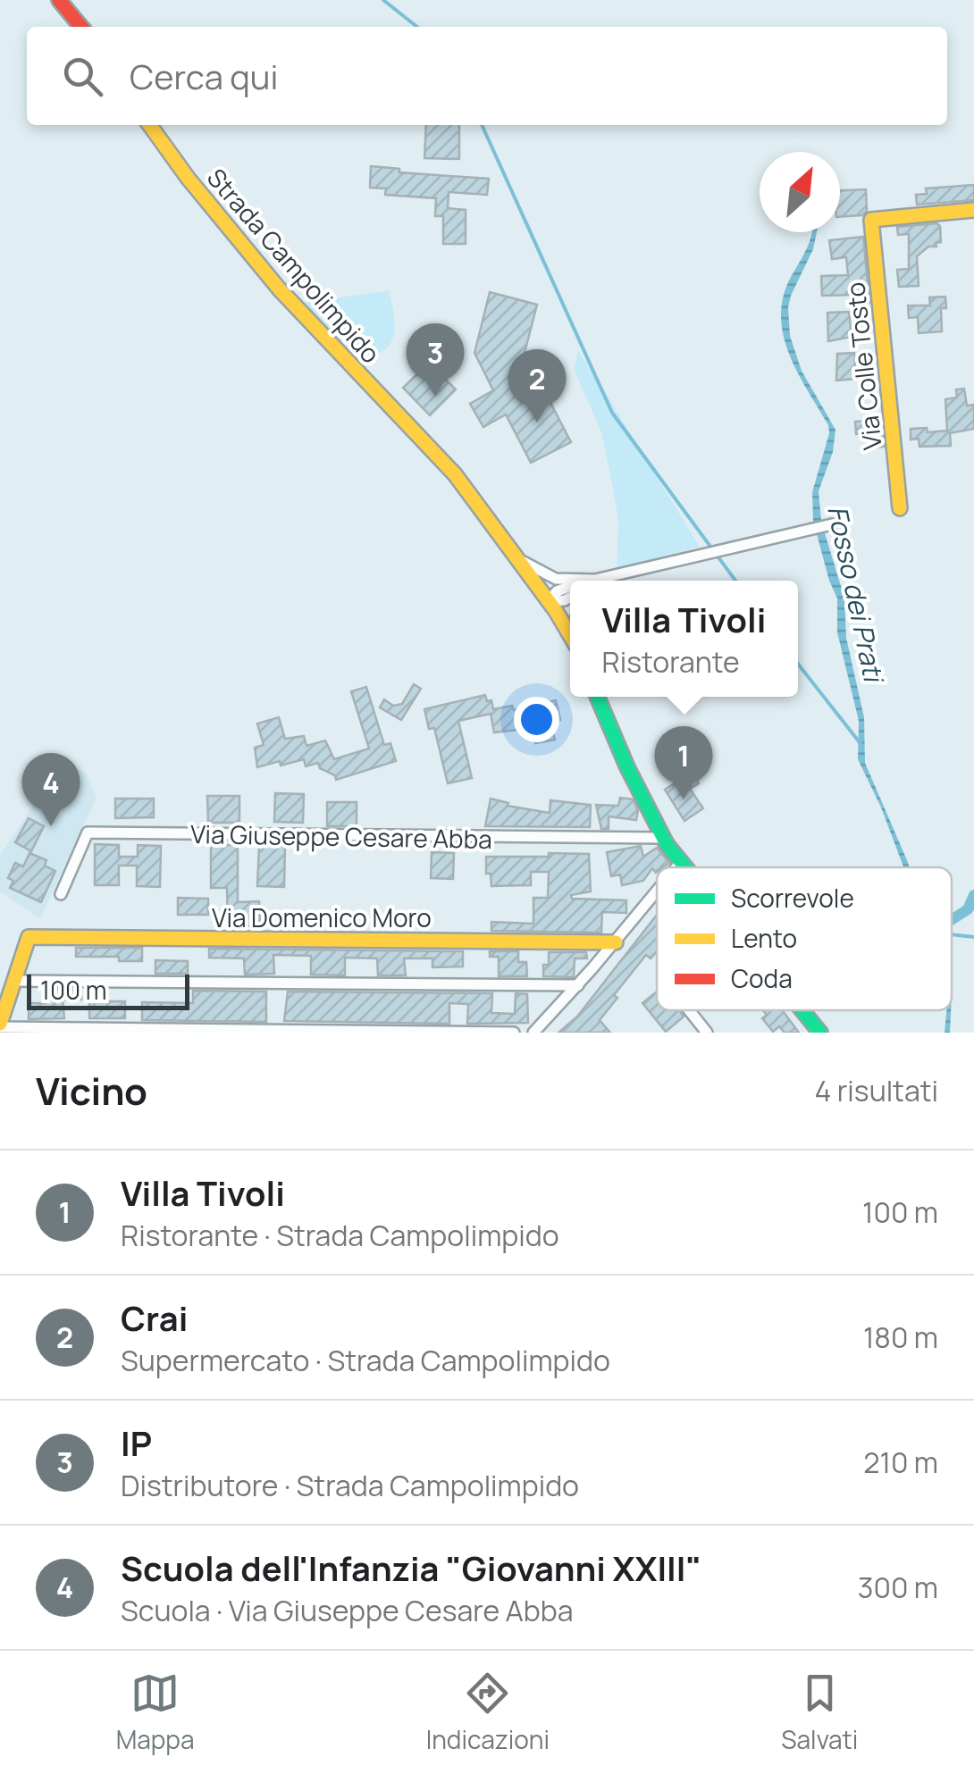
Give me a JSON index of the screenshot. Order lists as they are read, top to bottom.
{
  "streets": {
    "street": [
      "Strada Campolimpido",
      "Via Colle Tosto",
      "Via Giuseppe Cesare Abba",
      "Via Domenico Moro"
    ]
  },
  "water": ["Fosso dei Prati"],
  "legend": ["Scorrevole", "Lento", "Coda"],
  "scale_bar": "100 m",
  "north": "top right",
  "page": {
    "search": "Cerca qui",
    "pins": [
      "3",
      "2",
      "1",
      "4"
    ],
    "popup": ["Villa Tivoli", "Ristorante"],
    "scale": "100 m",
    "heading": ["Vicino", "4 risultati"],
    "list": [
      {
        "mark": "1",
        "name": "Villa Tivoli",
        "note": "Ristorante · Strada Campolimpido",
        "value": "100 m"
      },
      {
        "mark": "2",
        "name": "Crai",
        "note": "Supermercato · Strada Campolimpido",
        "value": "180 m"
      },
      {
        "mark": "3",
        "name": "IP",
        "note": "Distributore · Strada Campolimpido",
        "value": "210 m"
      },
      {
        "mark": "4",
        "name": "Scuola dell'Infanzia \"Giovanni XXIII\"",
        "note": "Scuola · Via Giuseppe Cesare Abba",
        "value": "300 m"
      }
    ],
    "nav": ["Mappa", "Indicazioni", "Salvati"]
  }
}
